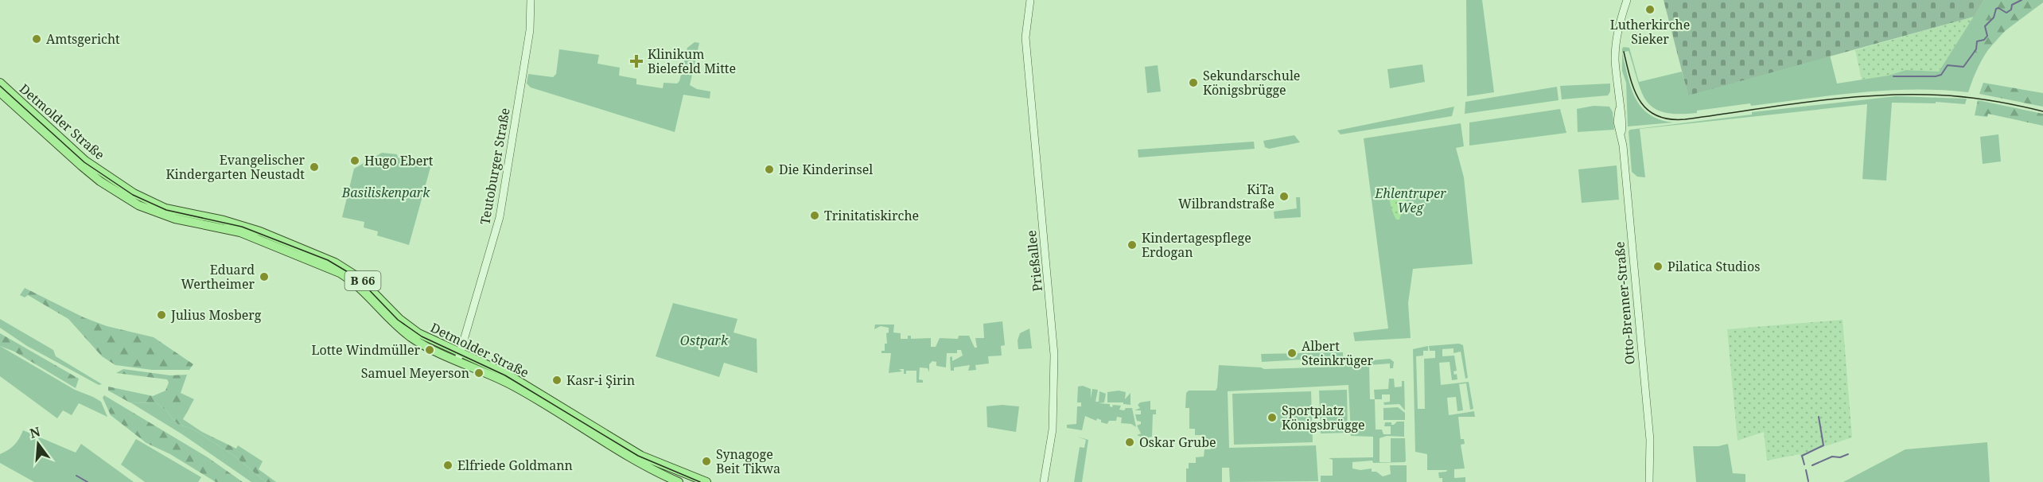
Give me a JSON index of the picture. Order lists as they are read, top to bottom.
{
  "streets": {
    "main road": ["Detmolder Straße", "B 66"],
    "street": ["Teutoburger Straße", "Prießallee", "Otto-Brenner-Straße"]
  },
  "crossings": [
    ["Detmolder Straße", "Teutoburger Straße"]
  ],
  "parks": ["Basiliskenpark", "Ehlentruper Weg", "Ostpark"],
  "places": {
    "other": [
      "Lutherkirche Sieker",
      "Amtsgericht",
      "Sekundarschule Königsbrügge",
      "Hugo Ebert",
      "Evangelischer Kindergarten Neustadt",
      "Die Kinderinsel",
      "KiTa Wilbrandstraße",
      "Trinitatiskirche",
      "Kindertagespflege Erdogan",
      "Pilatica Studios",
      "Eduard Wertheimer",
      "Julius Mosberg",
      "Lotte Windmüller",
      "Albert Steinkrüger",
      "Samuel Meyerson",
      "Kasr-i Şirin",
      "Sportplatz Königsbrügge",
      "Oskar Grube",
      "Synagoge Beit Tikwa",
      "Elfriede Goldmann"
    ],
    "health": ["Klinikum Bielefeld Mitte"]
  },
  "north": "top"
}
